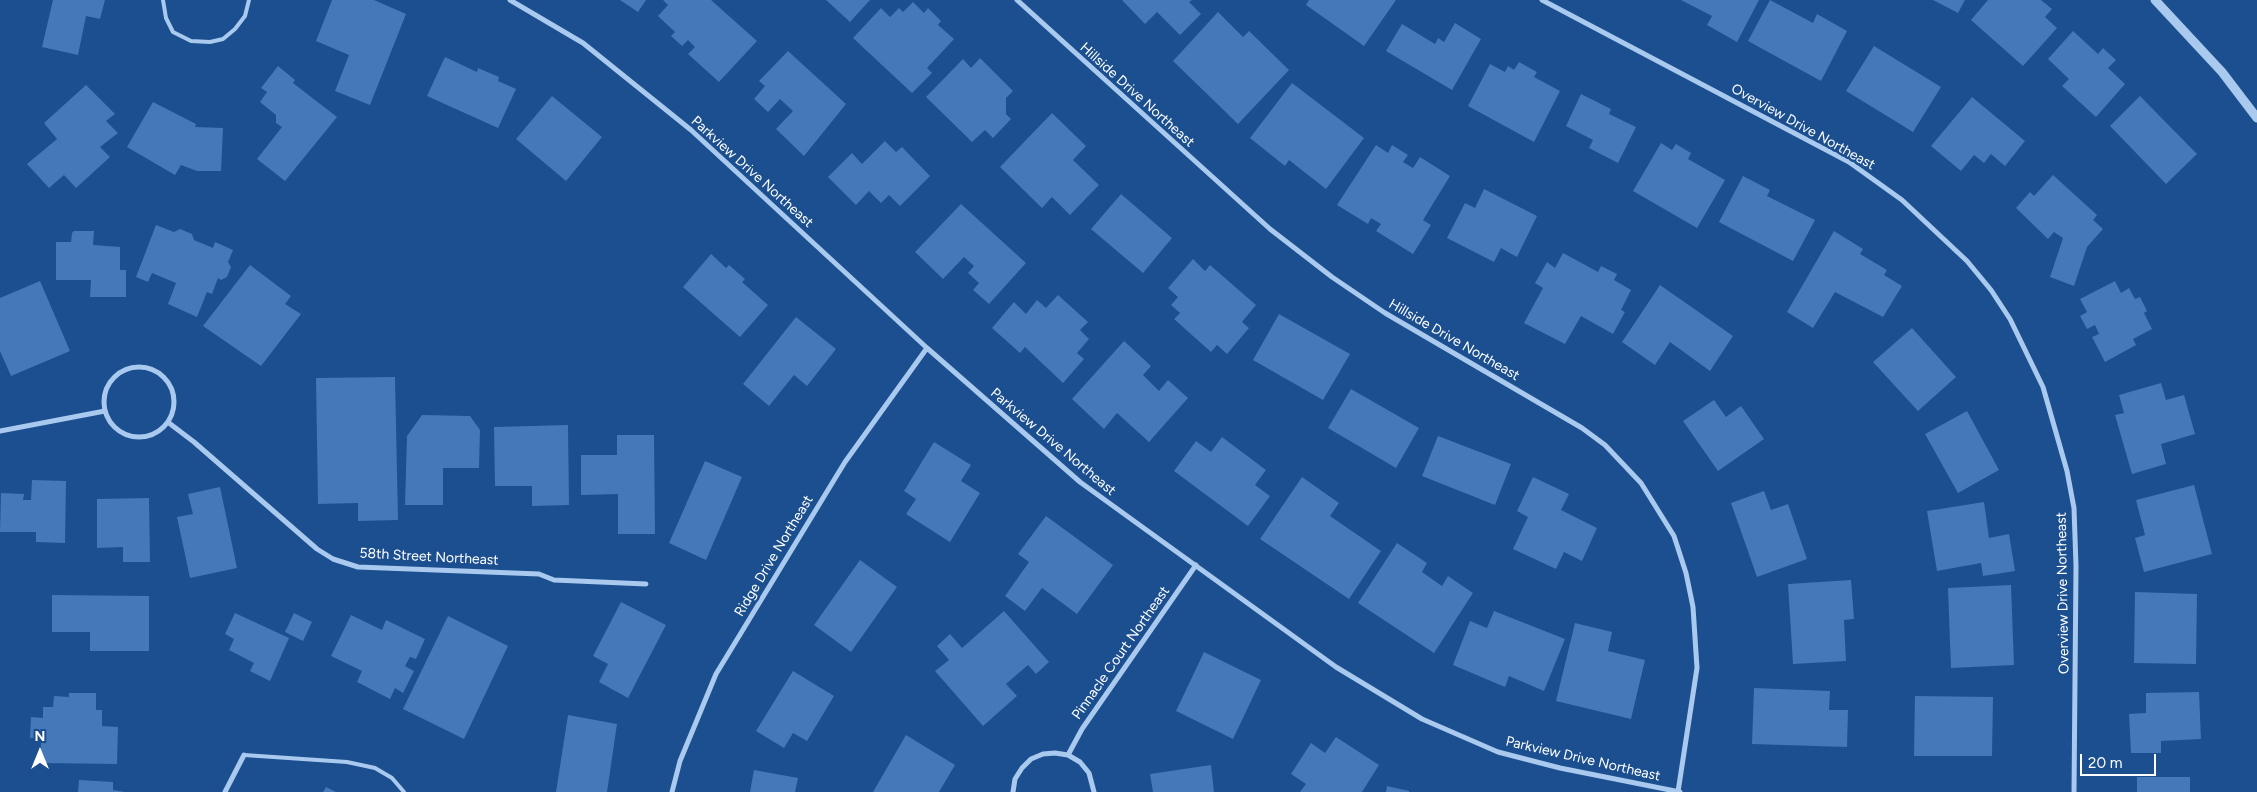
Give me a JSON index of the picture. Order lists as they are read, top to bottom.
{
  "streets": {
    "street": [
      "Hillside Drive Northeast",
      "Overview Drive Northeast",
      "Parkview Drive Northeast",
      "Ridge Drive Northeast",
      "58th Street Northeast",
      "Pinnacle Court Northeast"
    ]
  },
  "crossings": [
    ["Hillside Drive Northeast", "Parkview Drive Northeast"],
    ["Parkview Drive Northeast", "Ridge Drive Northeast"],
    ["Parkview Drive Northeast", "Pinnacle Court Northeast"]
  ],
  "scale_bar": "20 m",
  "north": "top"
}
